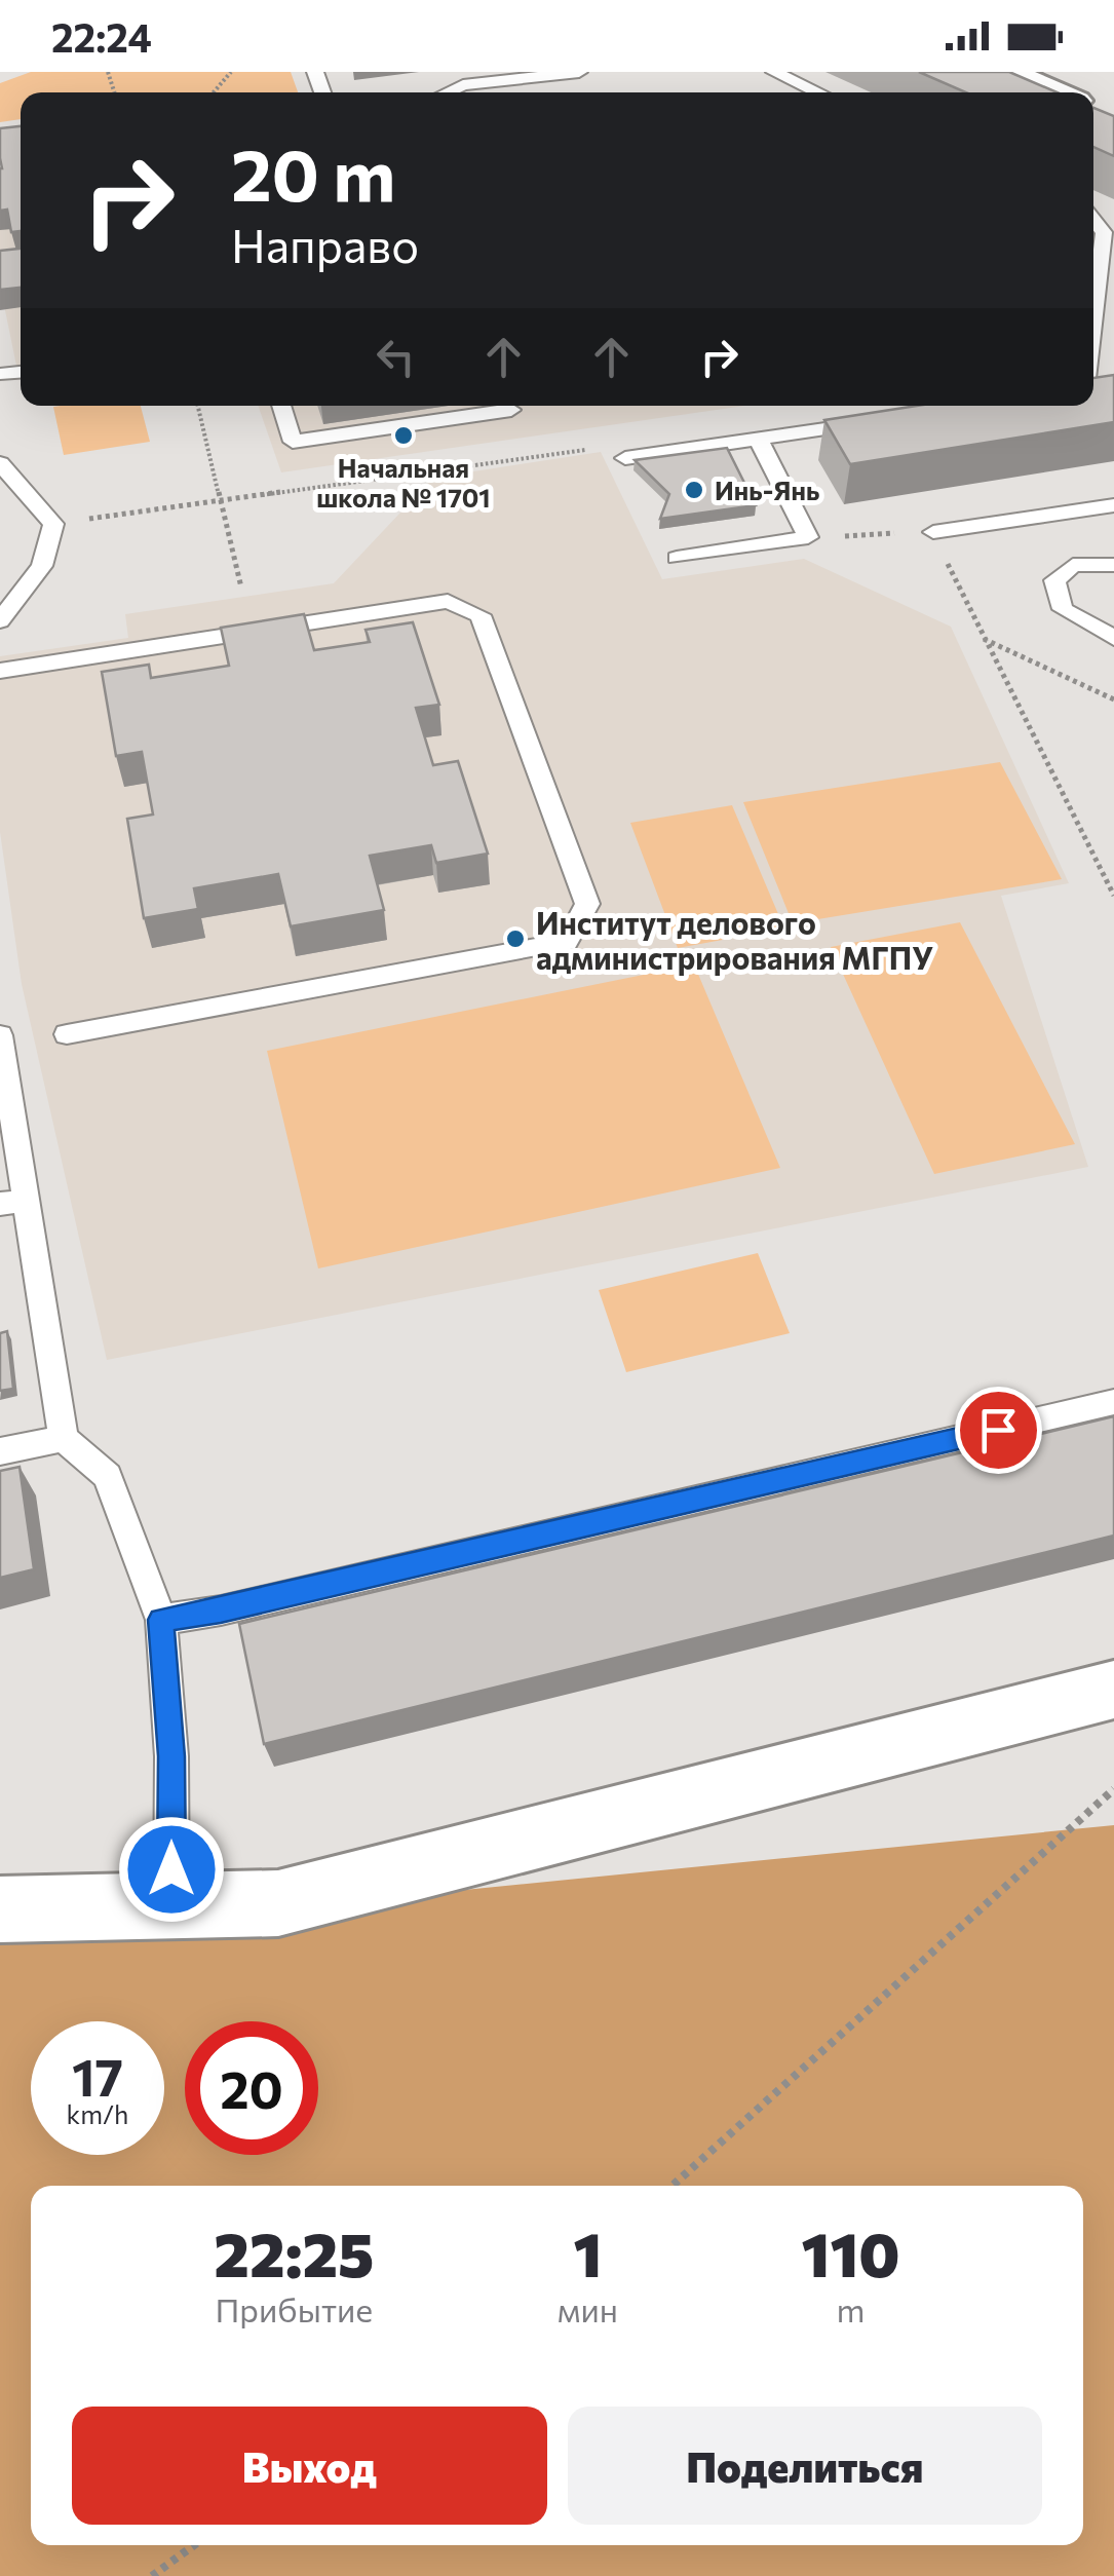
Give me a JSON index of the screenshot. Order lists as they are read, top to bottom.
{
  "places": ["Начальная школа № 1701", "Инь-Янь", "Институт делового администрирования МГПУ"],
  "page": {
    "status": "22:24",
    "turn": ["20 m", "Направо"],
    "speed": "17 km/h",
    "limit": "20",
    "eta": [
      "22:25",
      "Прибытие",
      "1",
      "мин",
      "110",
      "m"
    ],
    "buttons": ["Выход", "Поделиться"]
  }
}
